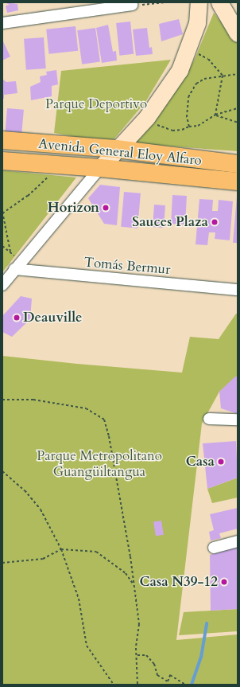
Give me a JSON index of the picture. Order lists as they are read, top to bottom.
{
  "streets": {
    "main road": ["Avenida General Eloy Alfaro"],
    "street": ["Tomás Bermur"]
  },
  "parks": ["Parque Deportivo", "Parque Metropolitano Guangüiltangua"],
  "places": [
    "Horizon",
    "Sauces Plaza",
    "Deauville",
    "Casa",
    "Casa N39-12"
  ]
}
